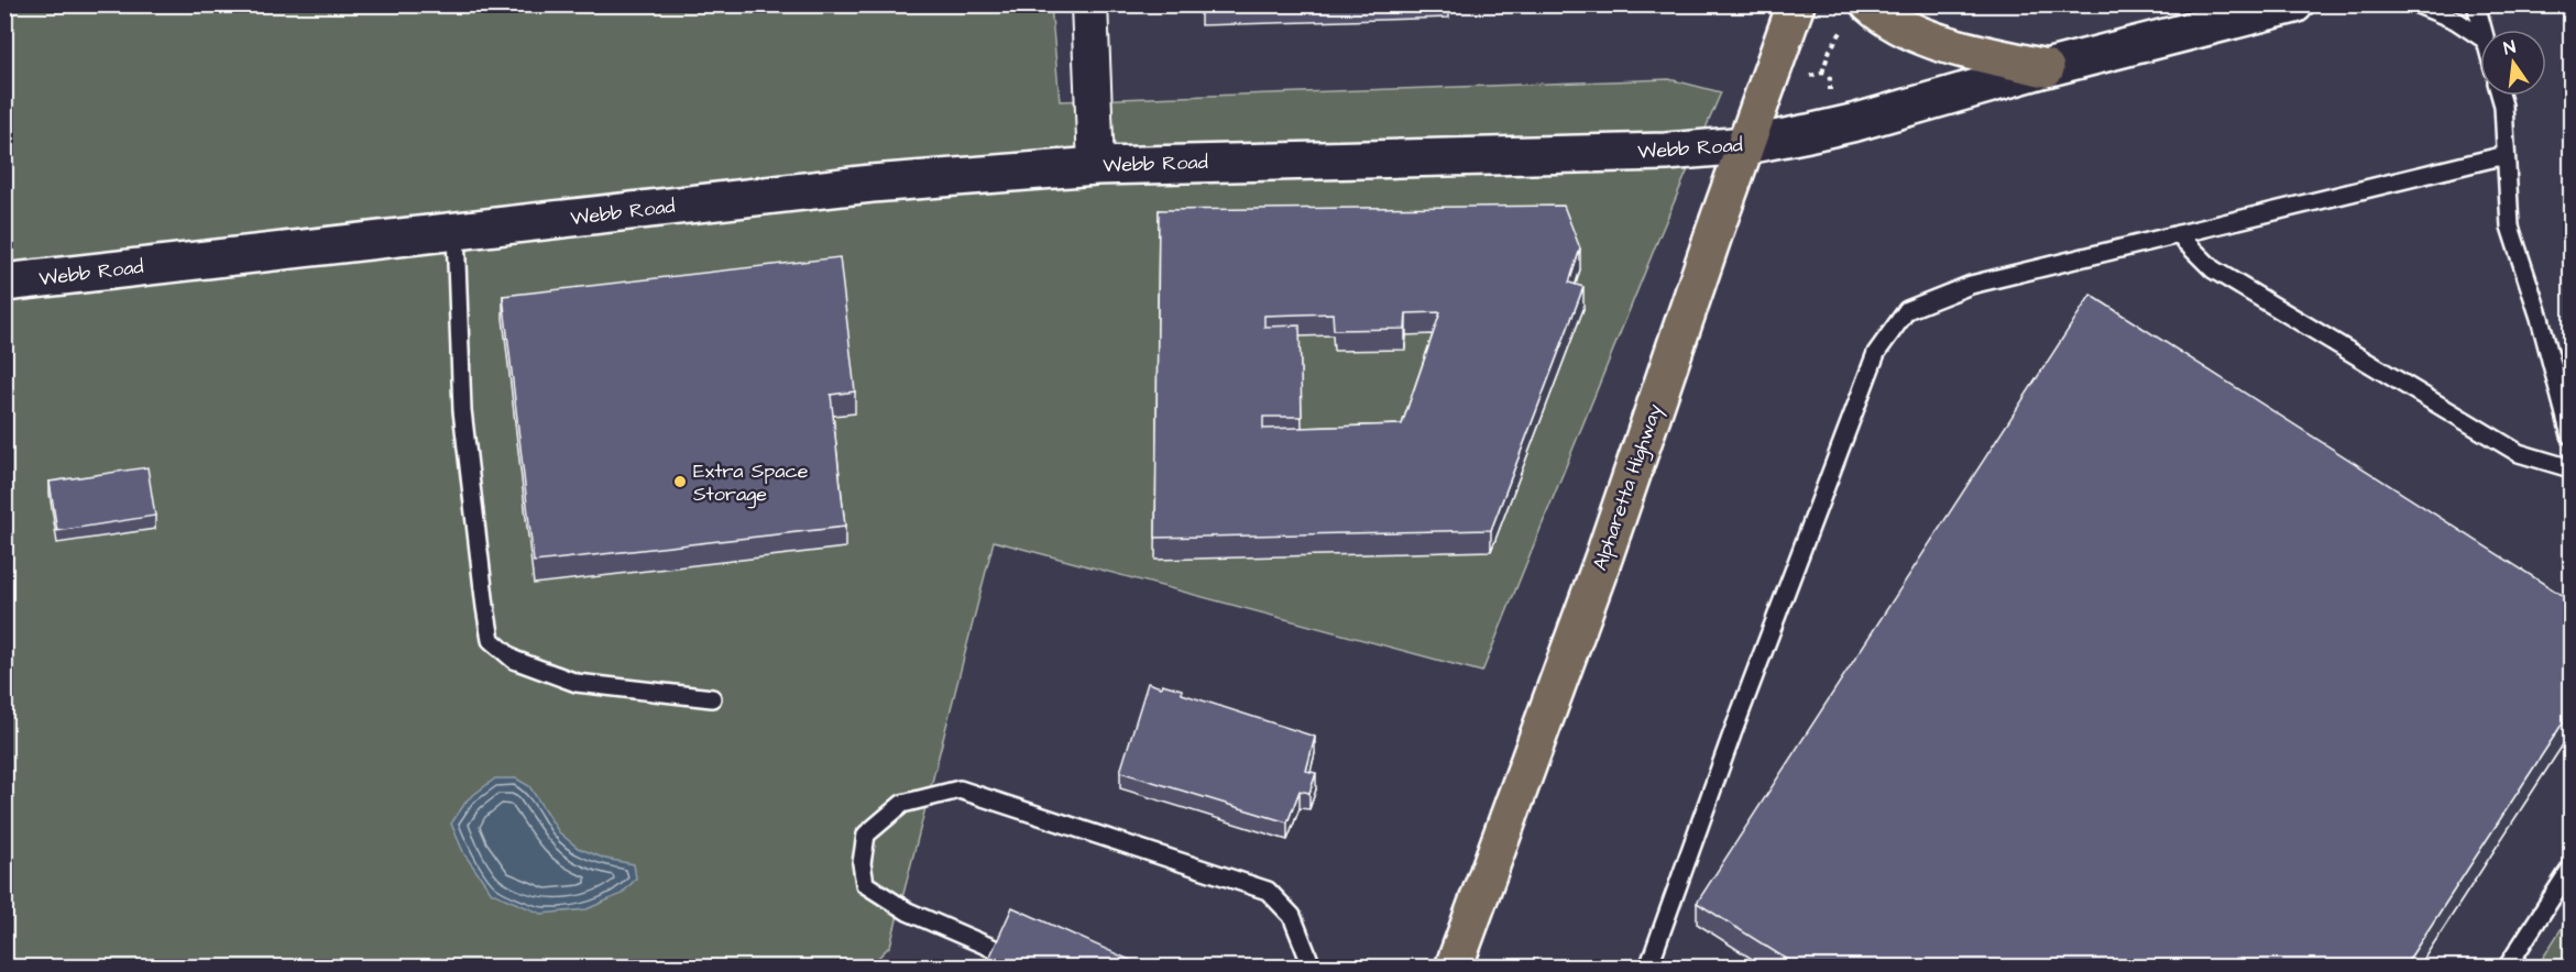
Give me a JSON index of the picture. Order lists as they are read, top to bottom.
{
  "streets": {
    "main road": ["Alpharetta Highway"],
    "street": ["Webb Road"]
  },
  "crossings": [
    ["Webb Road", "Alpharetta Highway"]
  ],
  "places": ["Extra Space Storage"],
  "north": "top"
}
